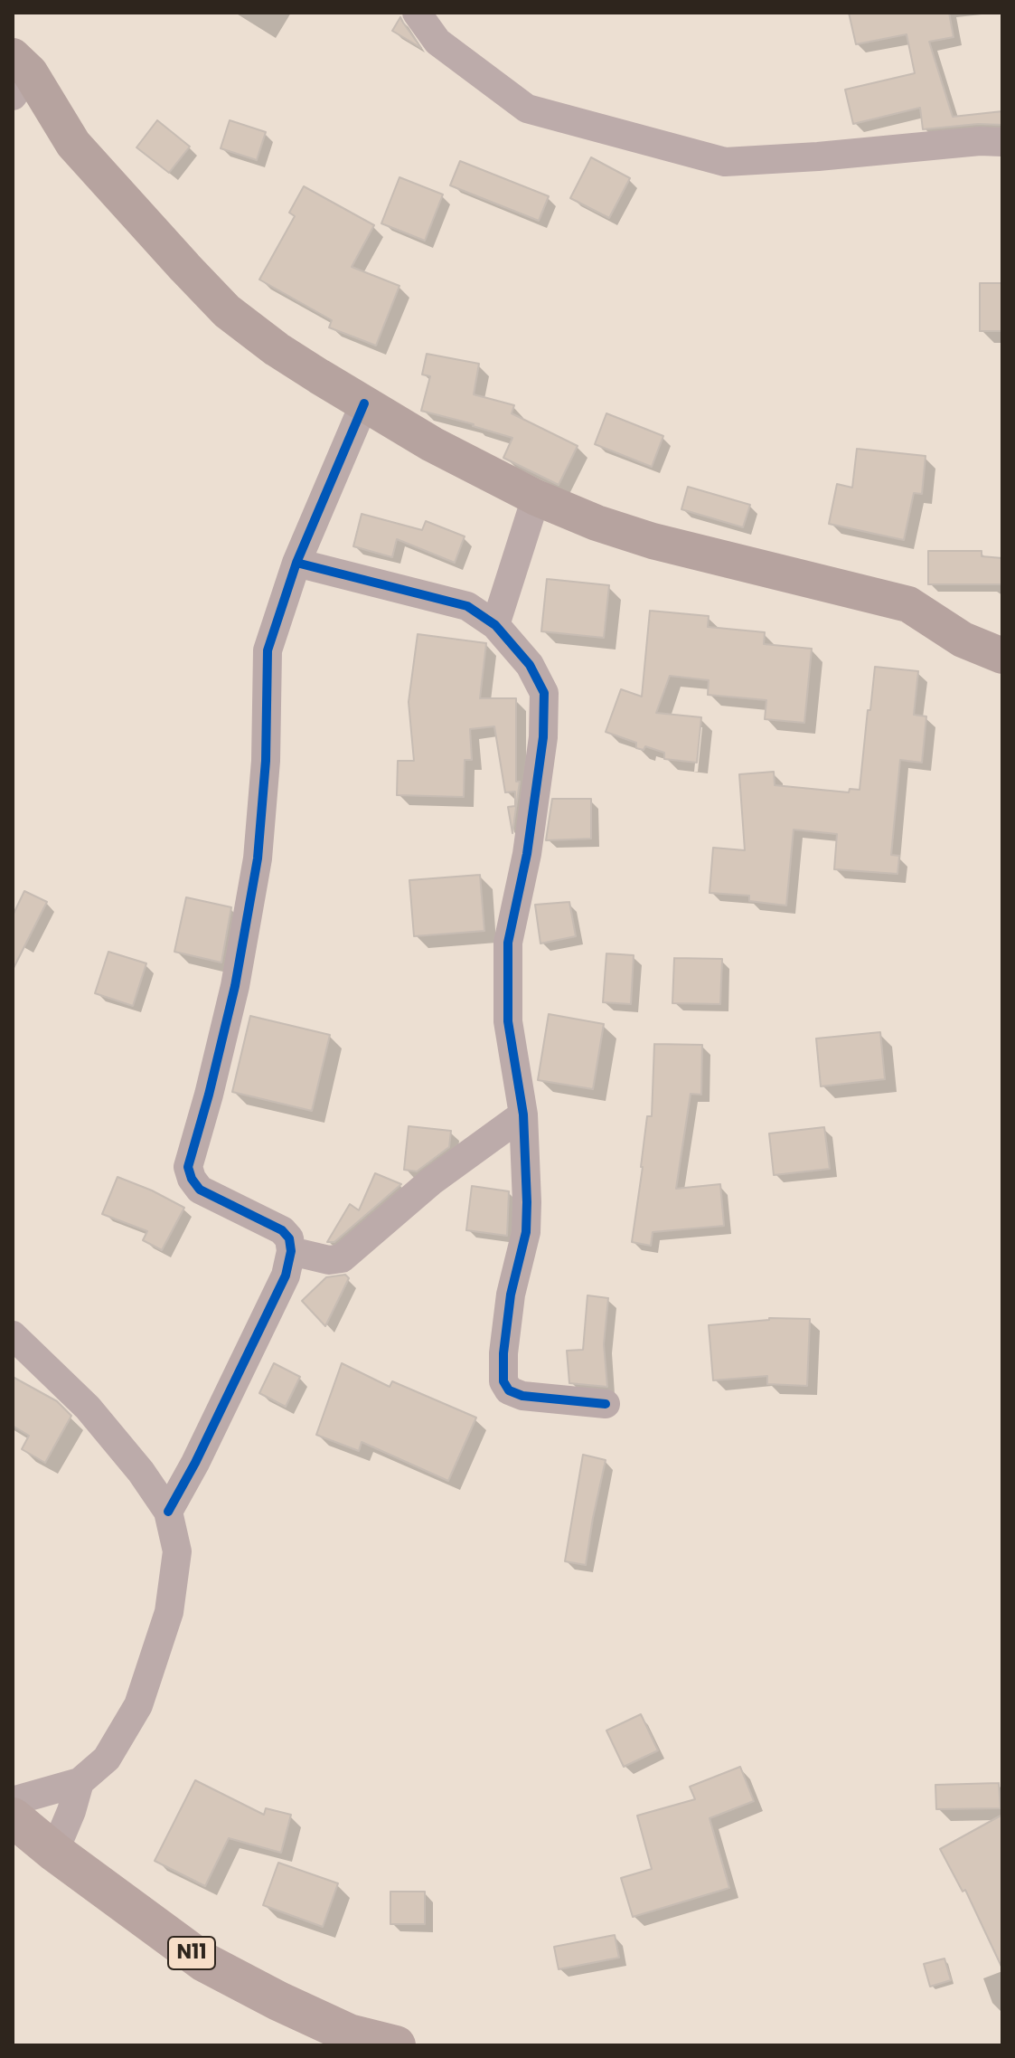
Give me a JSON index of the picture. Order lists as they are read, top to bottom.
{
  "streets": {
    "highway": ["N11"]
  }
}
